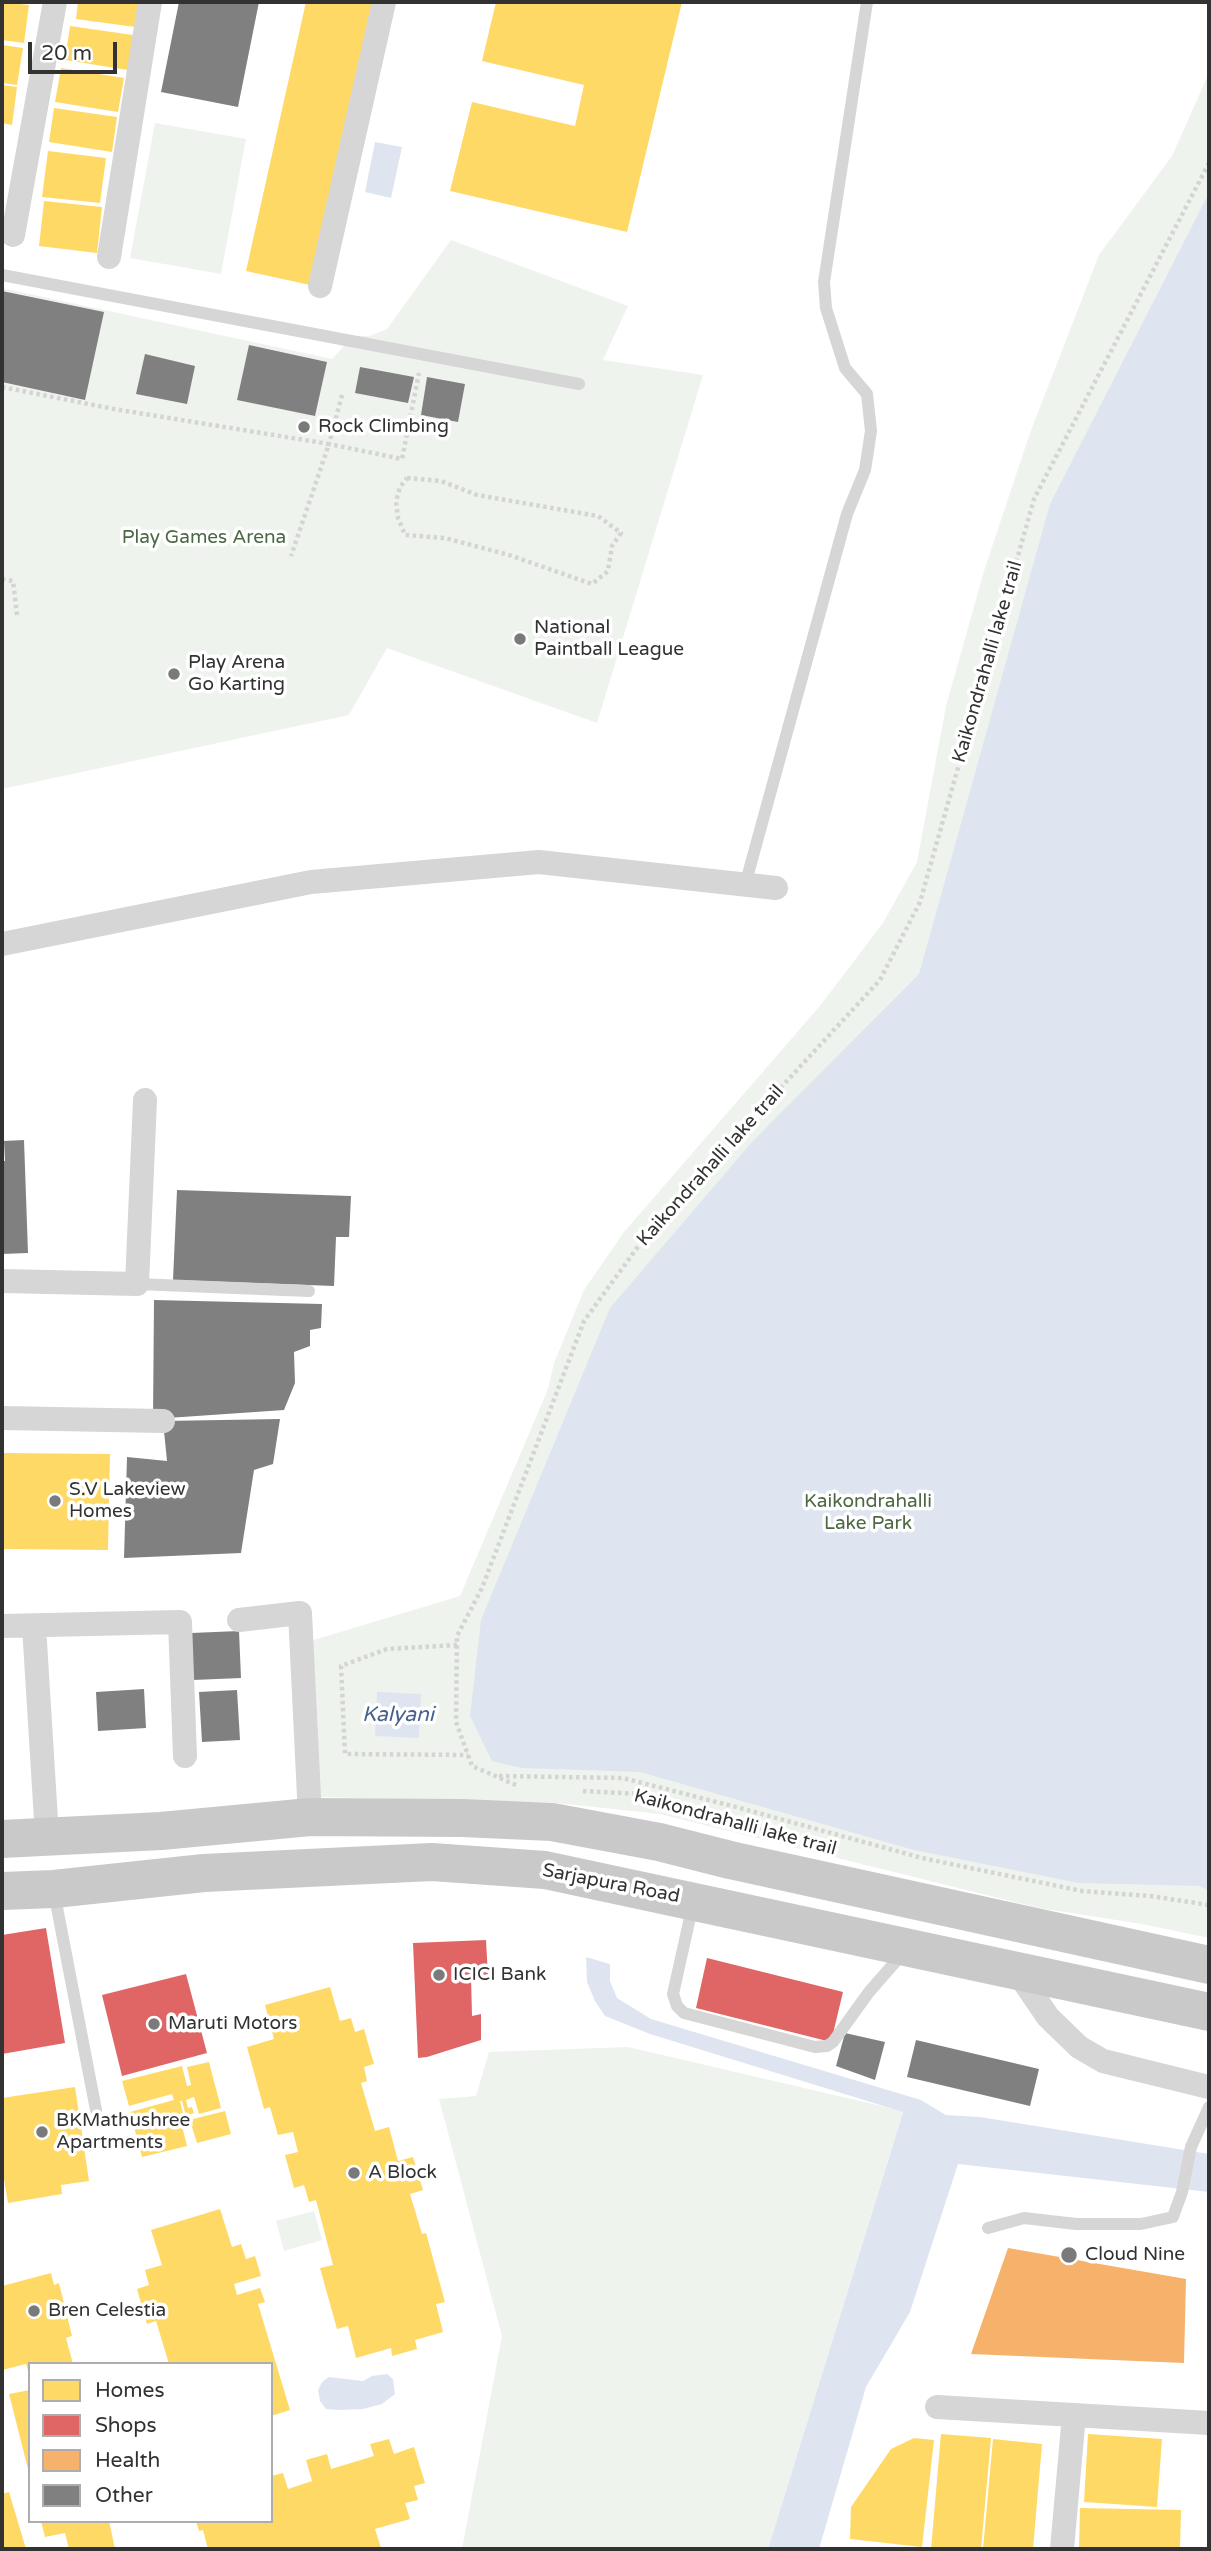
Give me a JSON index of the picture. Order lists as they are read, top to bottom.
{
  "streets": {
    "main road": ["Sarjapura Road"],
    "path": ["Kaikondrahalli lake trail"]
  },
  "water": ["Kalyani"],
  "parks": ["Play Games Arena", "Kaikondrahalli Lake Park"],
  "places": [
    "Rock Climbing",
    "National Paintball League",
    "Play Arena Go Karting",
    "S.V Lakeview Homes",
    "ICICI Bank",
    "Maruti Motors",
    "BKMathushree Apartments",
    "A Block",
    "Cloud Nine",
    "Bren Celestia"
  ],
  "legend": [
    "Homes",
    "Shops",
    "Health",
    "Other"
  ],
  "scale_bar": "20 m"
}
